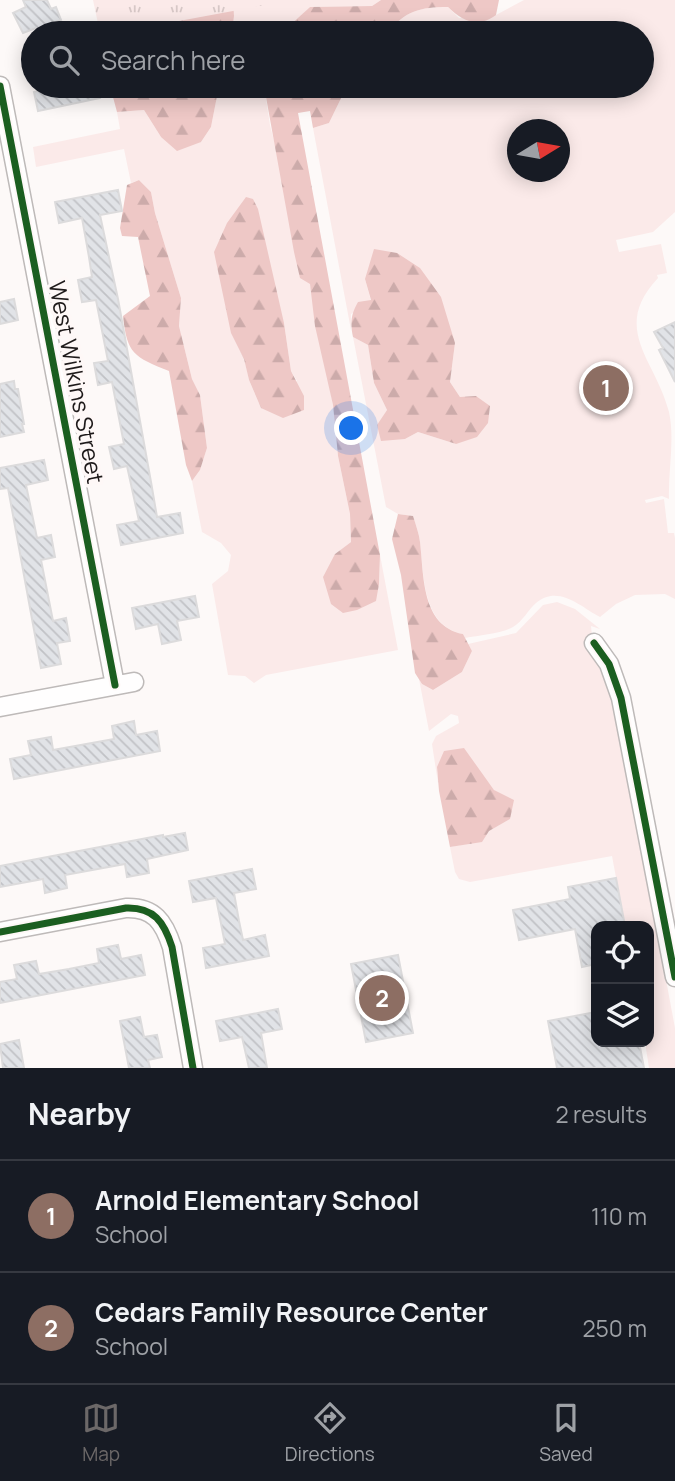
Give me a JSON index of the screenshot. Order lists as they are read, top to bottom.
{
  "streets": {
    "street": ["West Wilkins Street"]
  },
  "north": "right",
  "page": {
    "search": "Search here",
    "pins": ["1", "2"],
    "heading": ["Nearby", "2 results"],
    "list": [
      {
        "mark": "1",
        "name": "Arnold Elementary School",
        "note": "School",
        "value": "110 m"
      },
      {
        "mark": "2",
        "name": "Cedars Family Resource Center",
        "note": "School",
        "value": "250 m"
      }
    ],
    "nav": ["Map", "Directions", "Saved"]
  }
}
